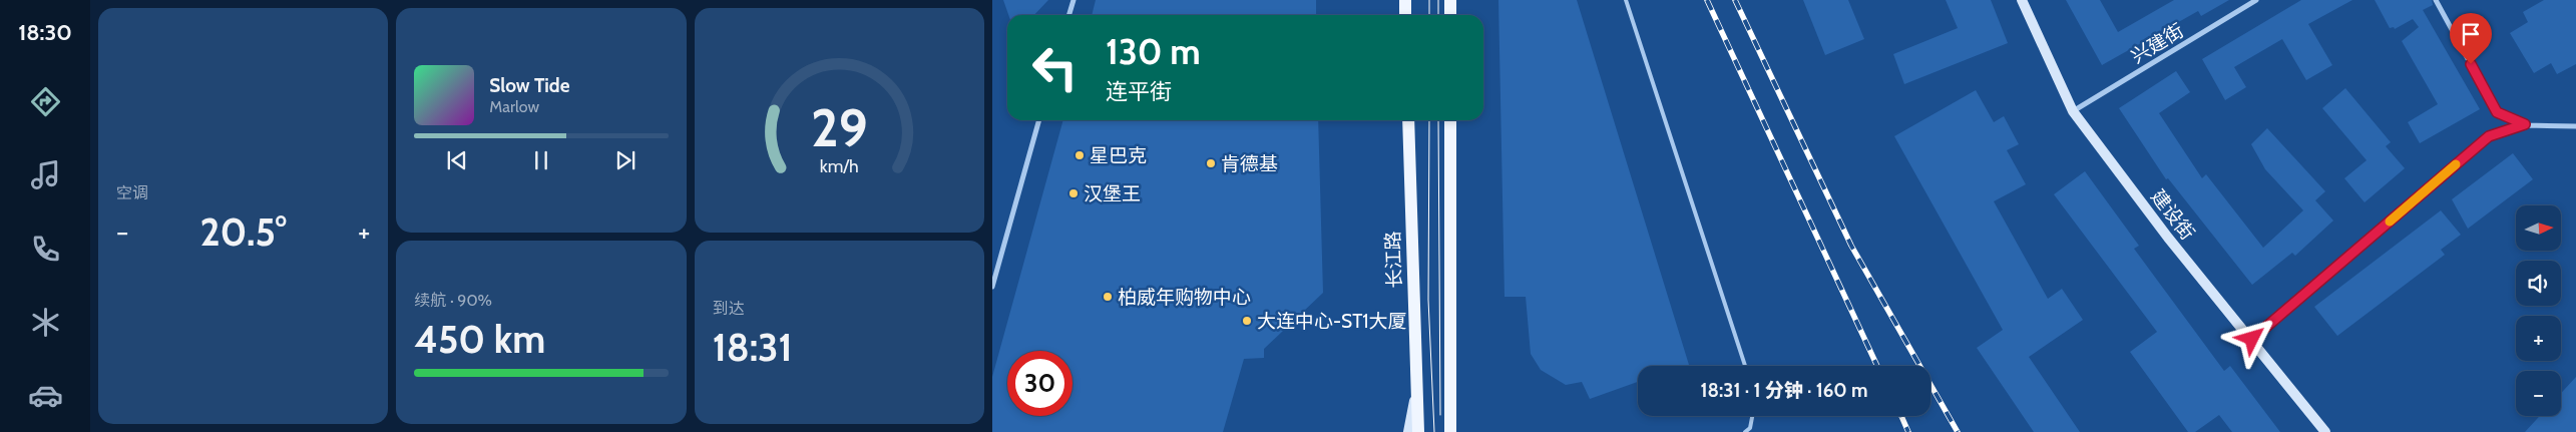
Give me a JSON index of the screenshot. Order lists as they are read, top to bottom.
{
  "streets": {
    "main road": ["建设街", "长江路"],
    "street": ["兴建街"]
  },
  "crossings": [
    ["兴建街", "建设街"]
  ],
  "places": [
    "星巴克",
    "肯德基",
    "汉堡王",
    "柏威年购物中心",
    "大连中心-ST1大厦"
  ],
  "north": "right",
  "page": {
    "tabs": "18:30",
    "tile": [
      "空调",
      ["续航 · 90%", "450 km"],
      ["到达", "18:31"]
    ],
    "turn": ["130 m", "连平街"],
    "song": ["Slow Tide", "Marlow"],
    "map_buttons": ["+", "−"],
    "heat": ["−", "20.5°", "+"],
    "limit": "30",
    "trip": "18:31 · 1 分钟 · 160 m",
    "gauge": ["29", "km/h"]
  }
}
